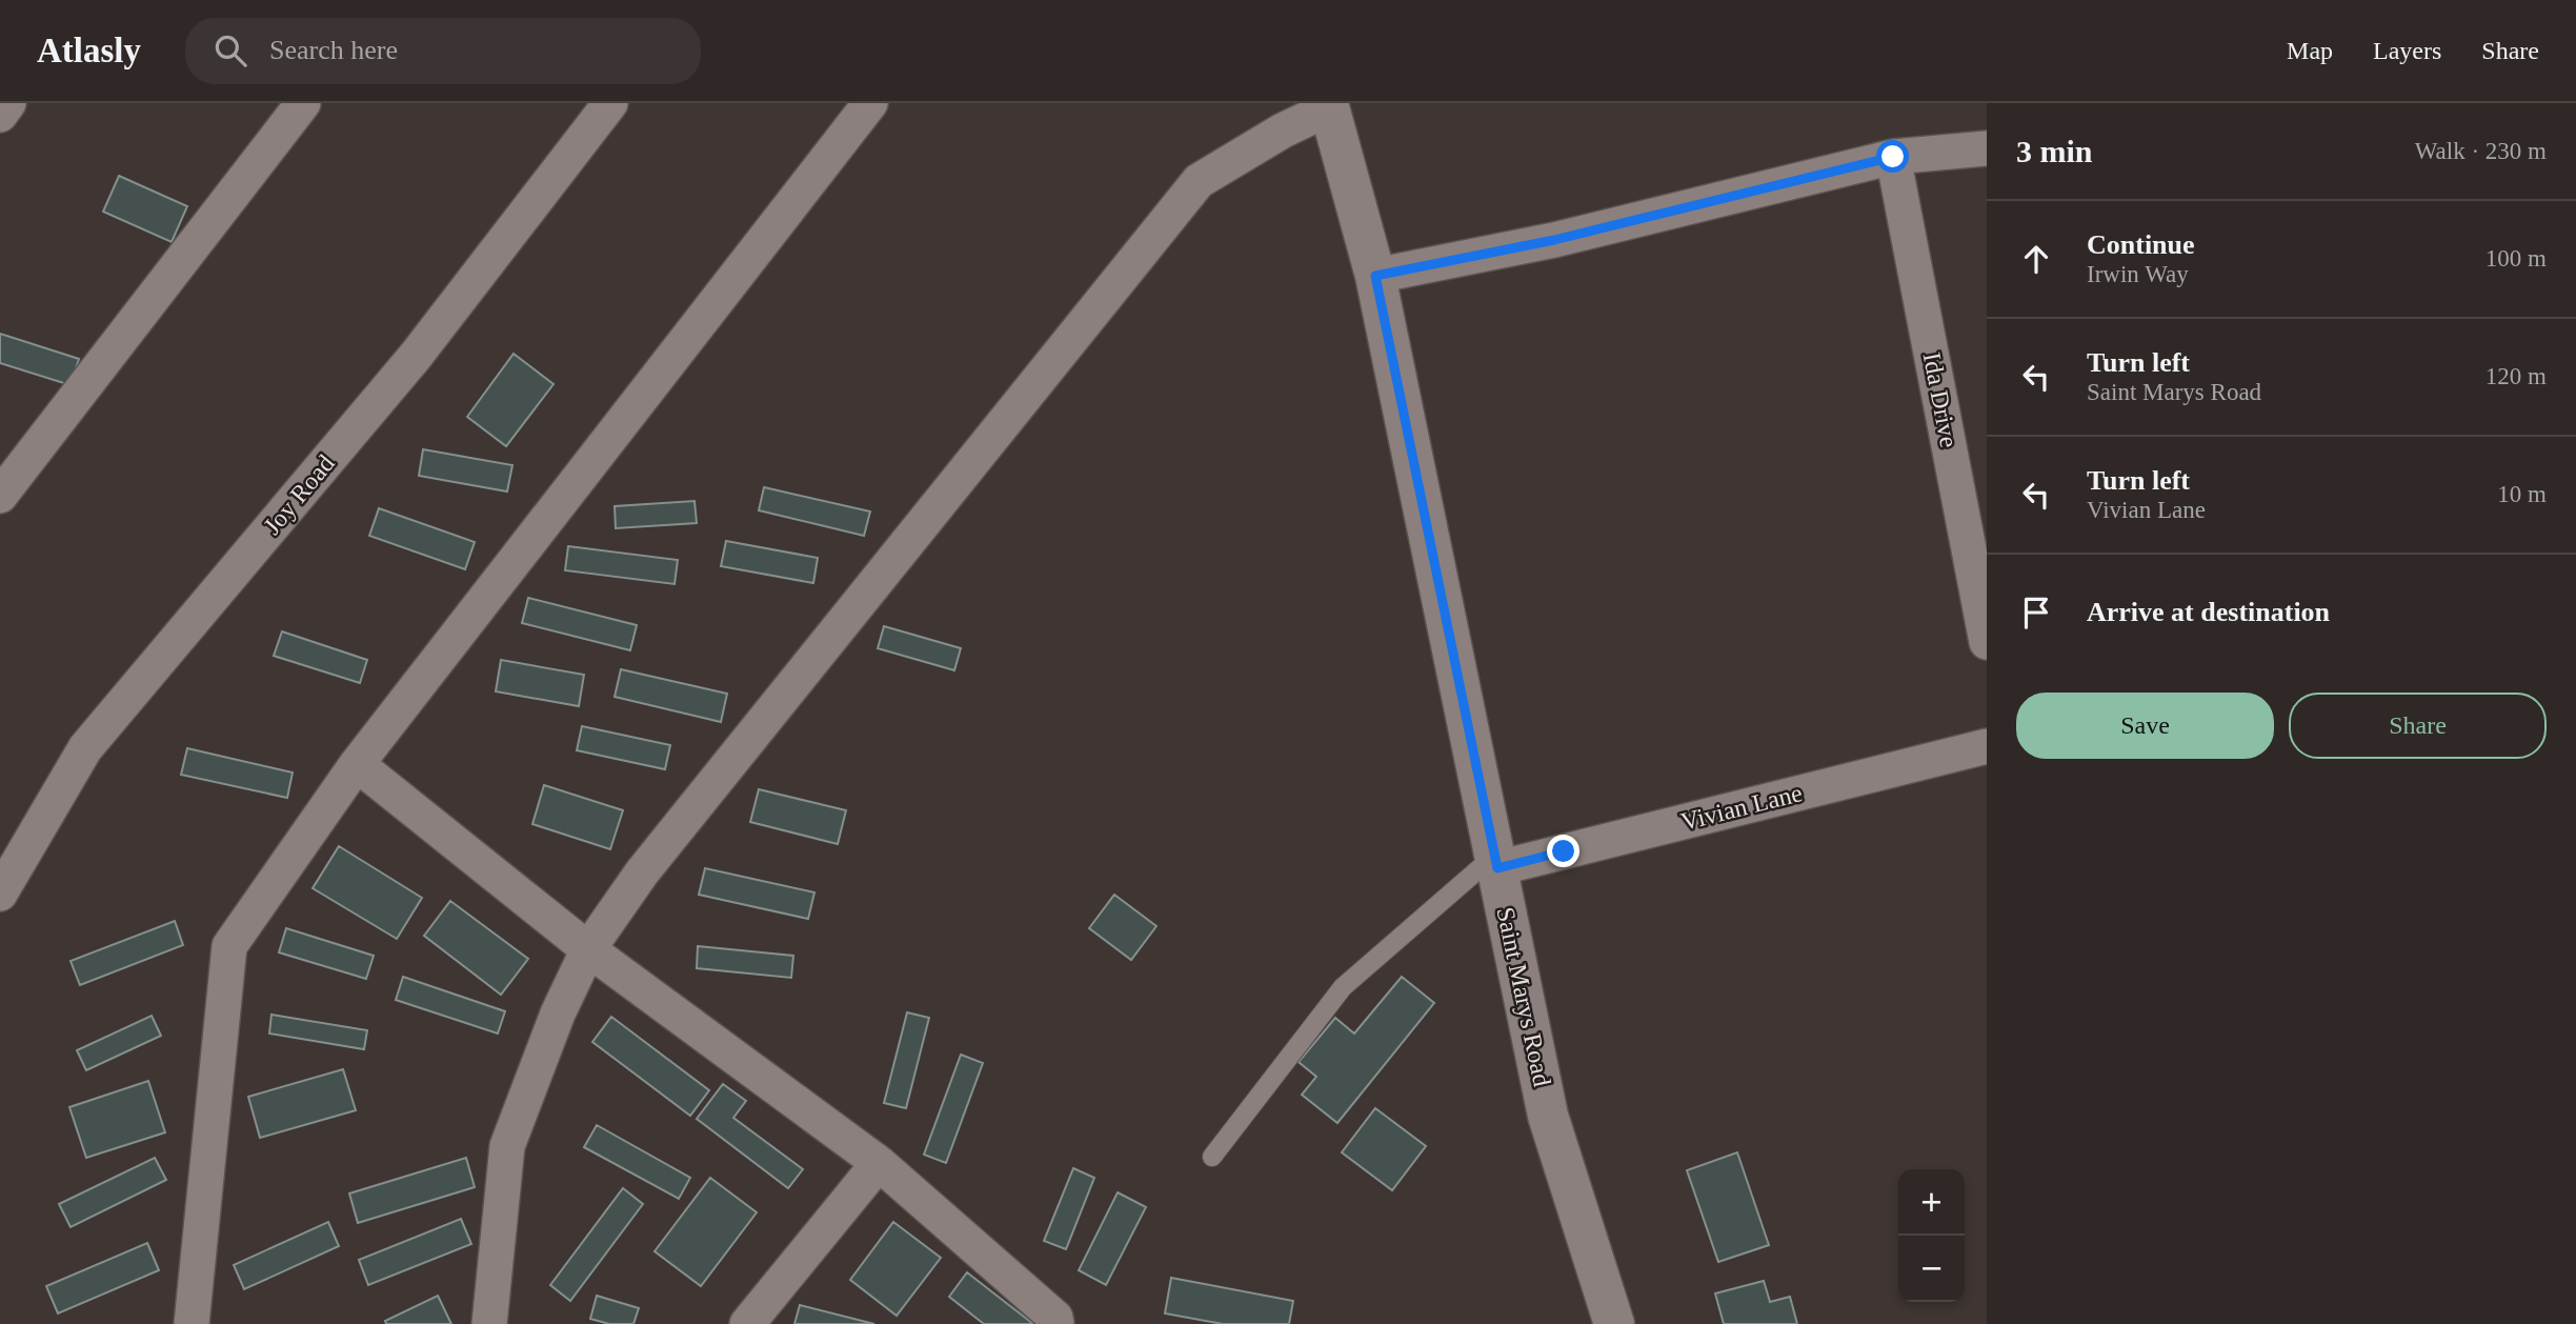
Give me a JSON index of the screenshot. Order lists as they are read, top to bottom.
{
  "streets": {
    "main road": ["Saint Marys Road"],
    "street": ["Ida Drive", "Joy Road", "Vivian Lane"]
  },
  "crossings": [
    ["Vivian Lane", "Saint Marys Road"]
  ],
  "page": {
    "header": "Atlasly",
    "search": "Search here",
    "nav": ["Map", "Layers", "Share"],
    "heading": ["3 min", "Walk · 230 m"],
    "list": [
      ["Continue", "Irwin Way", "100 m"],
      ["Turn left", "Saint Marys Road", "120 m"],
      ["Turn left", "Vivian Lane", "10 m"],
      "Arrive at destination"
    ],
    "buttons": ["Save", "Share"],
    "map_buttons": ["+", "−"]
  }
}
